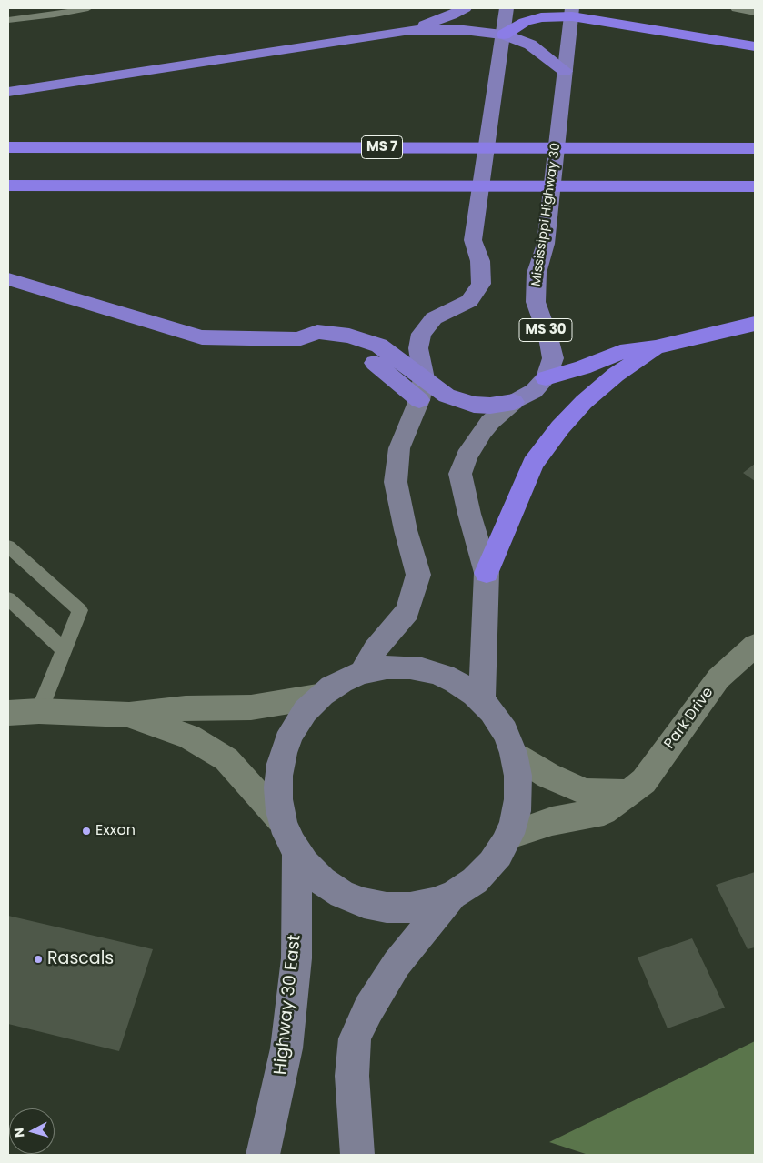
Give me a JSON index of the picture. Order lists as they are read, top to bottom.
{
  "streets": {
    "highway": ["MS 7"],
    "main road": ["Mississippi Highway 30", "MS 30", "Highway 30 East"],
    "street": ["Park Drive"]
  },
  "places": ["Exxon", "Rascals"],
  "north": "left"
}
